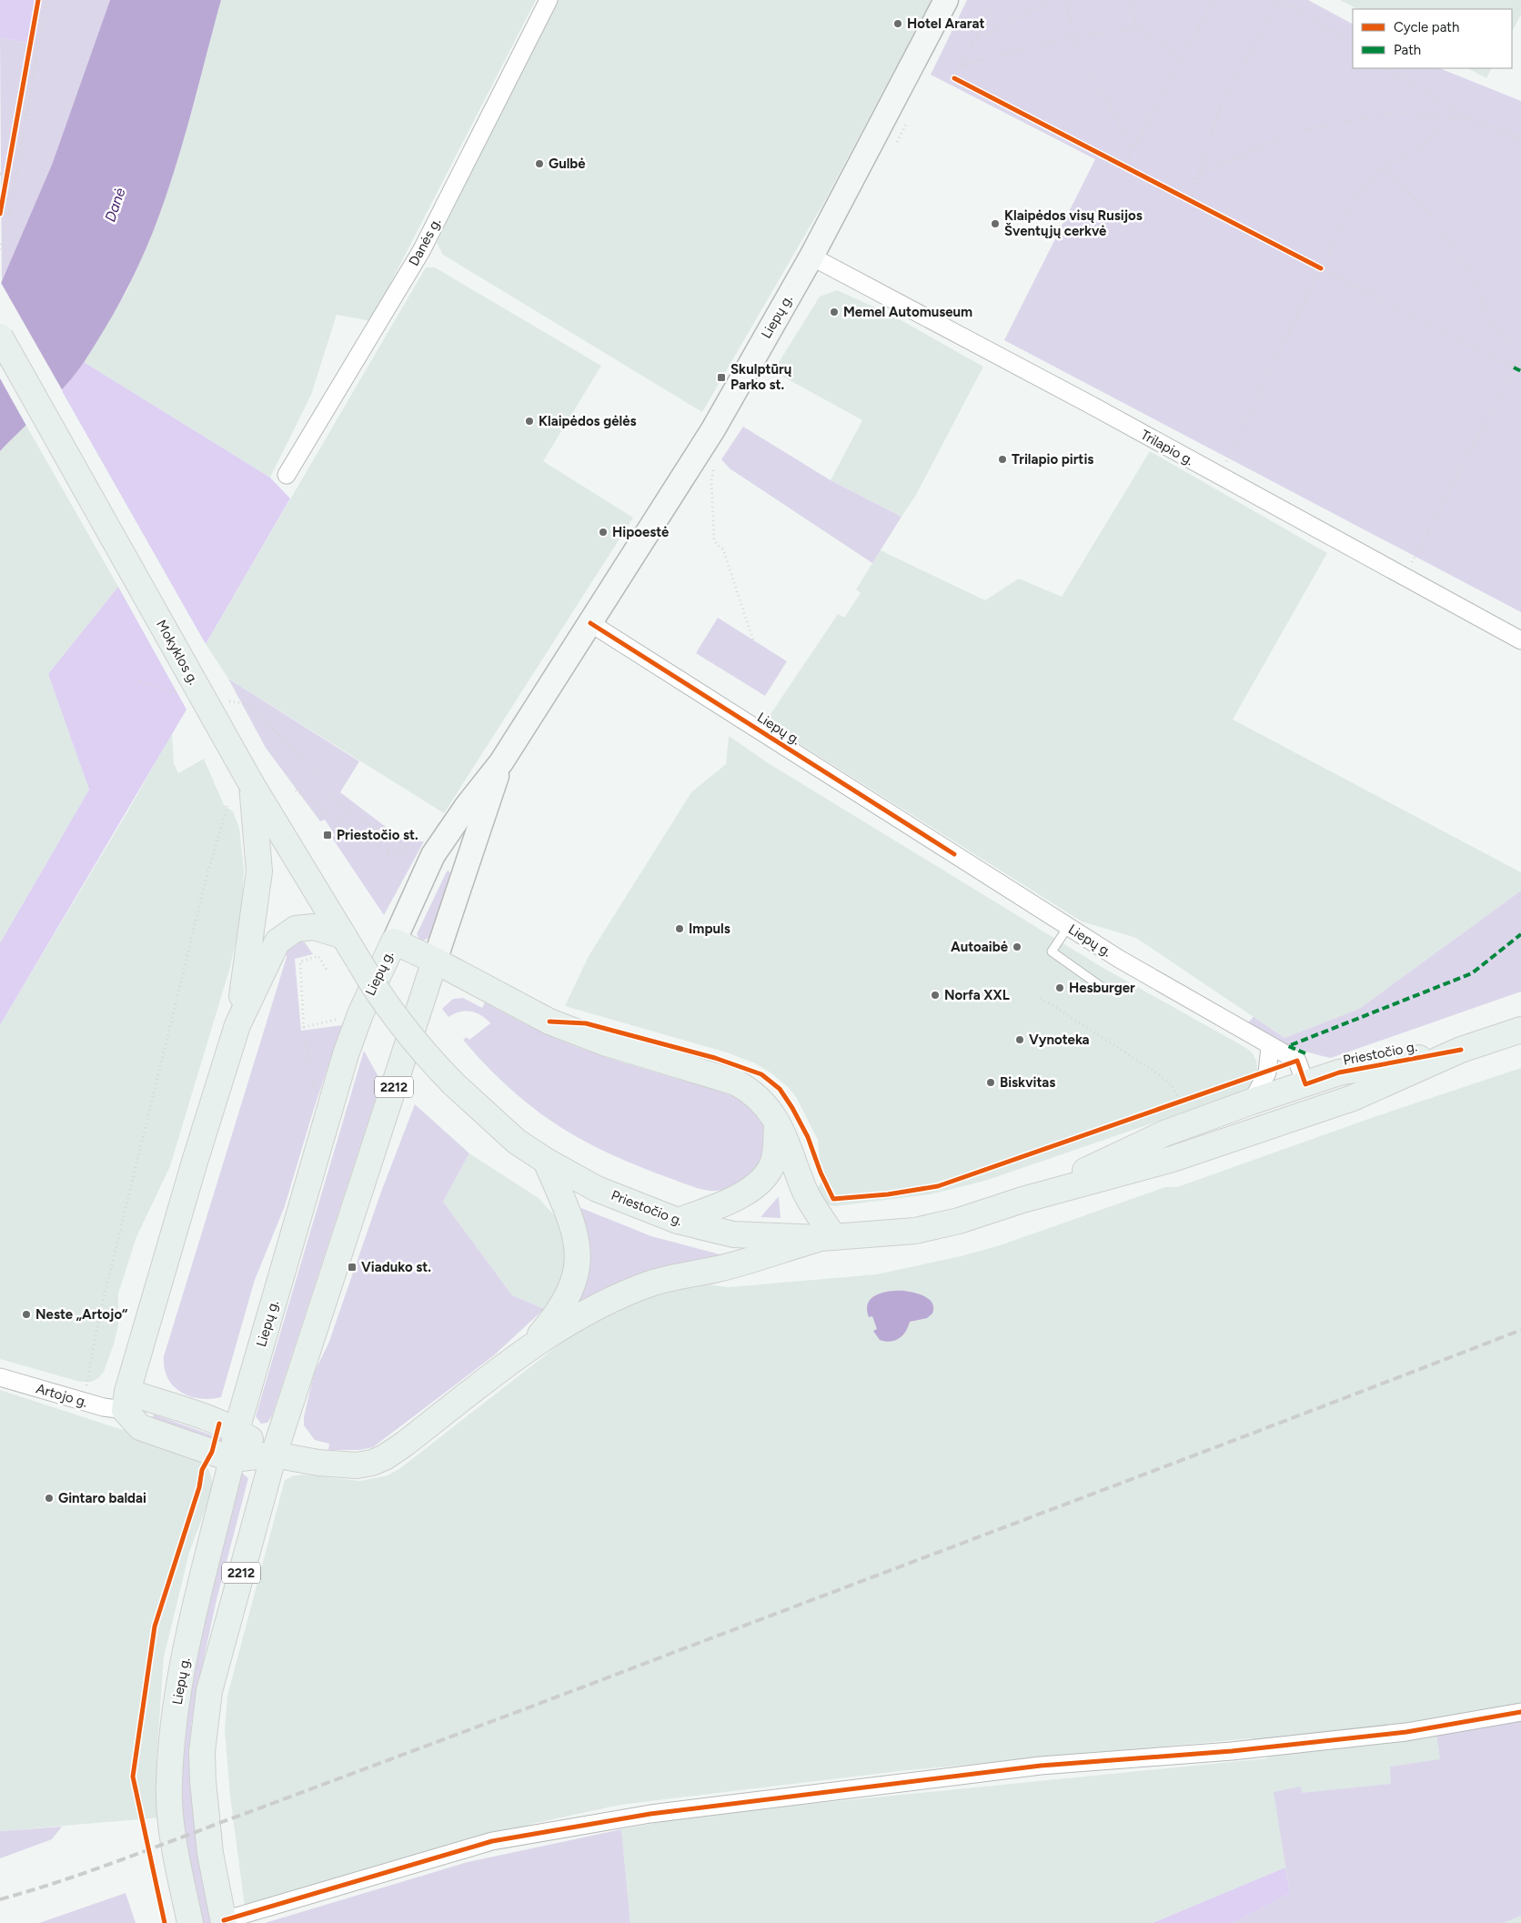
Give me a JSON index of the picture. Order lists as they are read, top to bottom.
{
  "streets": {
    "main road": [
      "Liepų g.",
      "Mokyklos g.",
      "Priestočio g.",
      "2212"
    ],
    "street": ["Danės g.", "Trilapio g.", "Artojo g."]
  },
  "crossings": [
    ["Liepų g.", "Trilapio g."],
    ["Liepų g.", "Priestočio g."],
    ["Mokyklos g.", "Priestočio g."]
  ],
  "water": ["Danė"],
  "places": {
    "other": [
      "Hotel Ararat",
      "Gulbė",
      "Klaipėdos visų Rusijos Šventųjų cerkvė",
      "Memel Automuseum",
      "Klaipėdos gėlės",
      "Trilapio pirtis",
      "Hipoestė",
      "Impuls",
      "Autoaibė",
      "Hesburger",
      "Norfa XXL",
      "Vynoteka",
      "Biskvitas",
      "Neste „Artojo“",
      "Gintaro baldai"
    ],
    "transit": ["Skulptūrų Parko st.", "Priestočio st.", "Viaduko st."]
  },
  "legend": ["Cycle path", "Path"]
}
